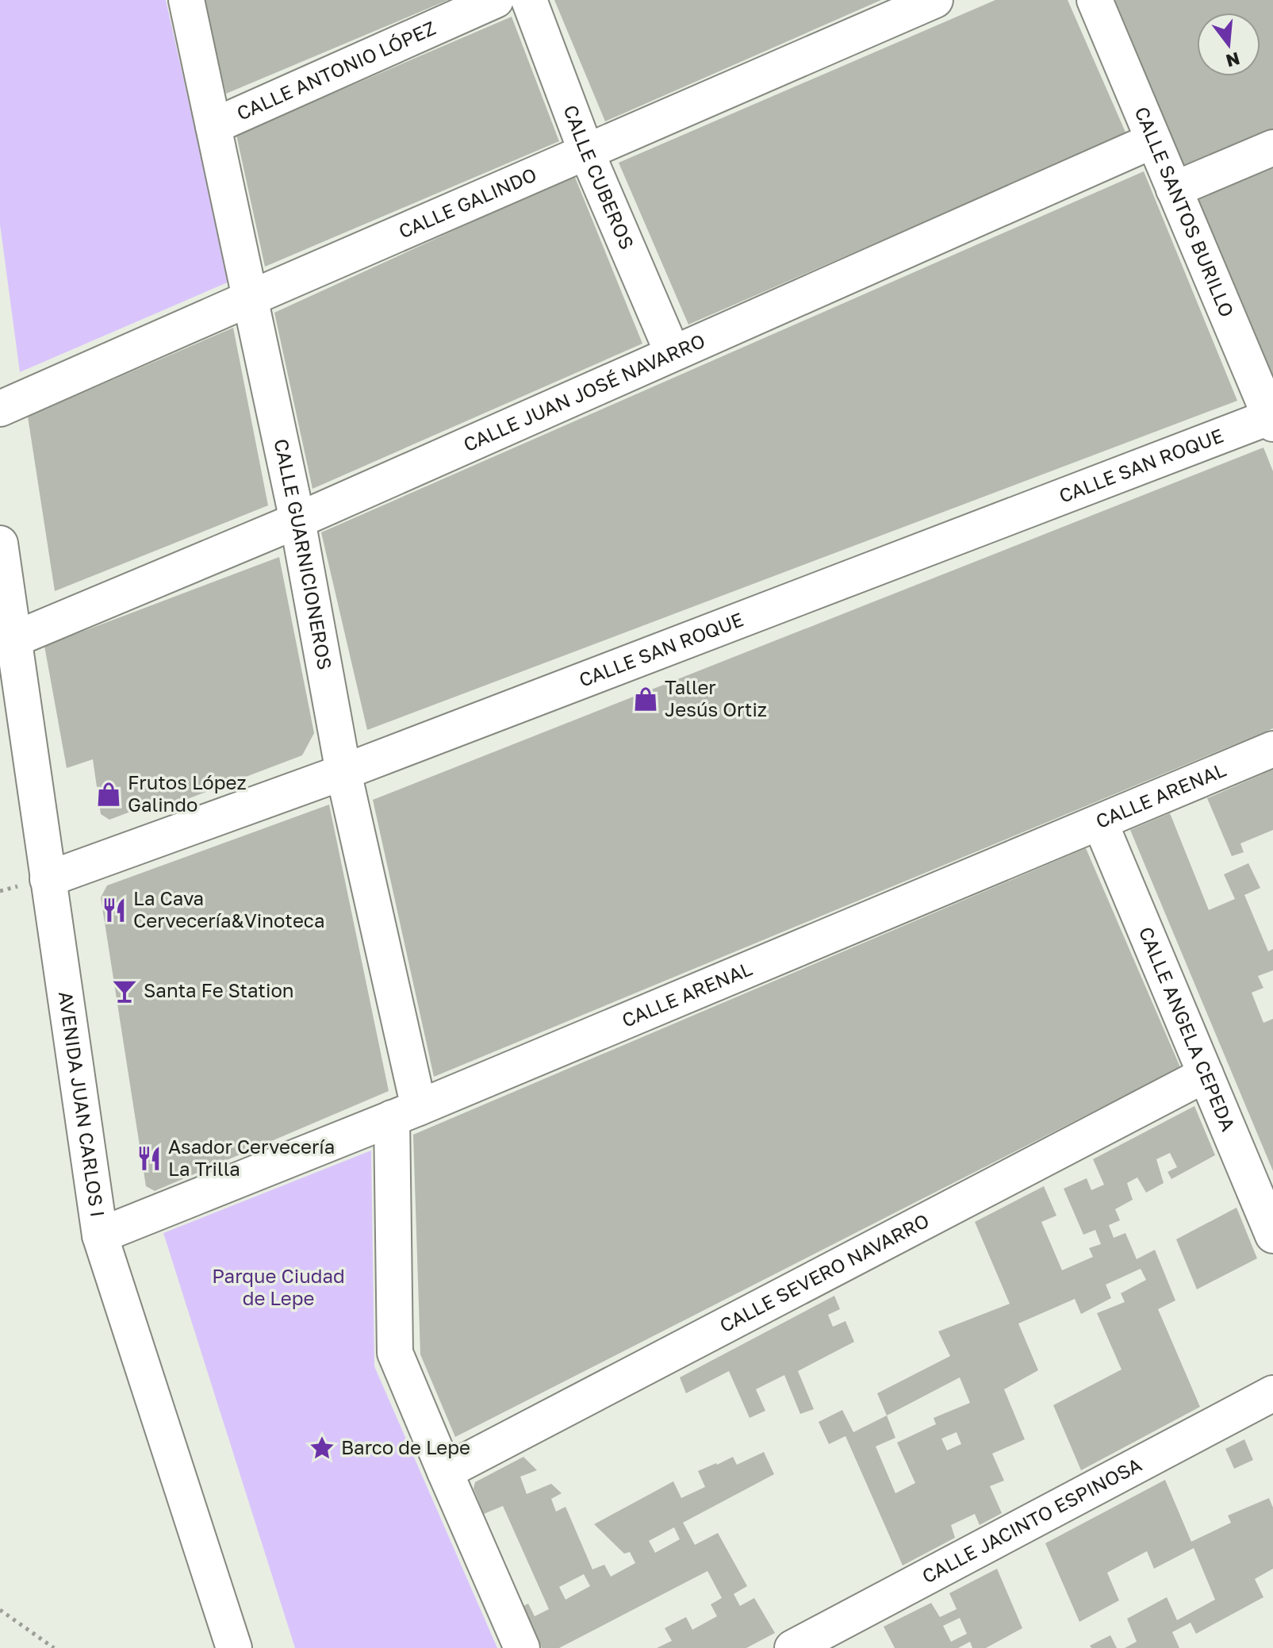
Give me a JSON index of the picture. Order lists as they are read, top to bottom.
{
  "streets": {
    "street": [
      "CALLE ANTONIO LÓPEZ",
      "CALLE CUBEROS",
      "CALLE GALINDO",
      "CALLE SANTOS BURILLO",
      "CALLE JUAN JOSÉ NAVARRO",
      "CALLE SAN ROQUE",
      "CALLE GUARNICIONEROS",
      "CALLE ARENAL",
      "CALLE ANGELA CEPEDA",
      "AVENIDA JUAN CARLOS I",
      "CALLE SEVERO NAVARRO",
      "CALLE JACINTO ESPINOSA"
    ]
  },
  "crossings": [
    ["CALLE ANTONIO LÓPEZ", "CALLE GUARNICIONEROS"],
    ["CALLE CUBEROS", "CALLE GALINDO"],
    ["CALLE CUBEROS", "CALLE JUAN JOSÉ NAVARRO"],
    ["CALLE GALINDO", "CALLE GUARNICIONEROS"],
    ["CALLE SANTOS BURILLO", "CALLE JUAN JOSÉ NAVARRO"],
    ["CALLE SANTOS BURILLO", "CALLE SAN ROQUE"],
    ["CALLE JUAN JOSÉ NAVARRO", "CALLE GUARNICIONEROS"],
    ["CALLE JUAN JOSÉ NAVARRO", "AVENIDA JUAN CARLOS I"],
    ["CALLE SAN ROQUE", "CALLE GUARNICIONEROS"],
    ["CALLE SAN ROQUE", "AVENIDA JUAN CARLOS I"],
    ["CALLE GUARNICIONEROS", "CALLE ARENAL"],
    ["CALLE GUARNICIONEROS", "CALLE SEVERO NAVARRO"],
    ["CALLE ARENAL", "CALLE ANGELA CEPEDA"],
    ["CALLE ARENAL", "AVENIDA JUAN CARLOS I"],
    ["CALLE ANGELA CEPEDA", "CALLE SEVERO NAVARRO"]
  ],
  "parks": ["Parque Ciudad de Lepe"],
  "places": {
    "shop": ["Taller Jesús Ortiz", "Frutos López Galindo"],
    "restaurant": ["La Cava Cervecería&Vinoteca", "Asador Cervecería La Trilla"],
    "bar": ["Santa Fe Station"],
    "place": ["Barco de Lepe"]
  },
  "north": "bottom"
}
